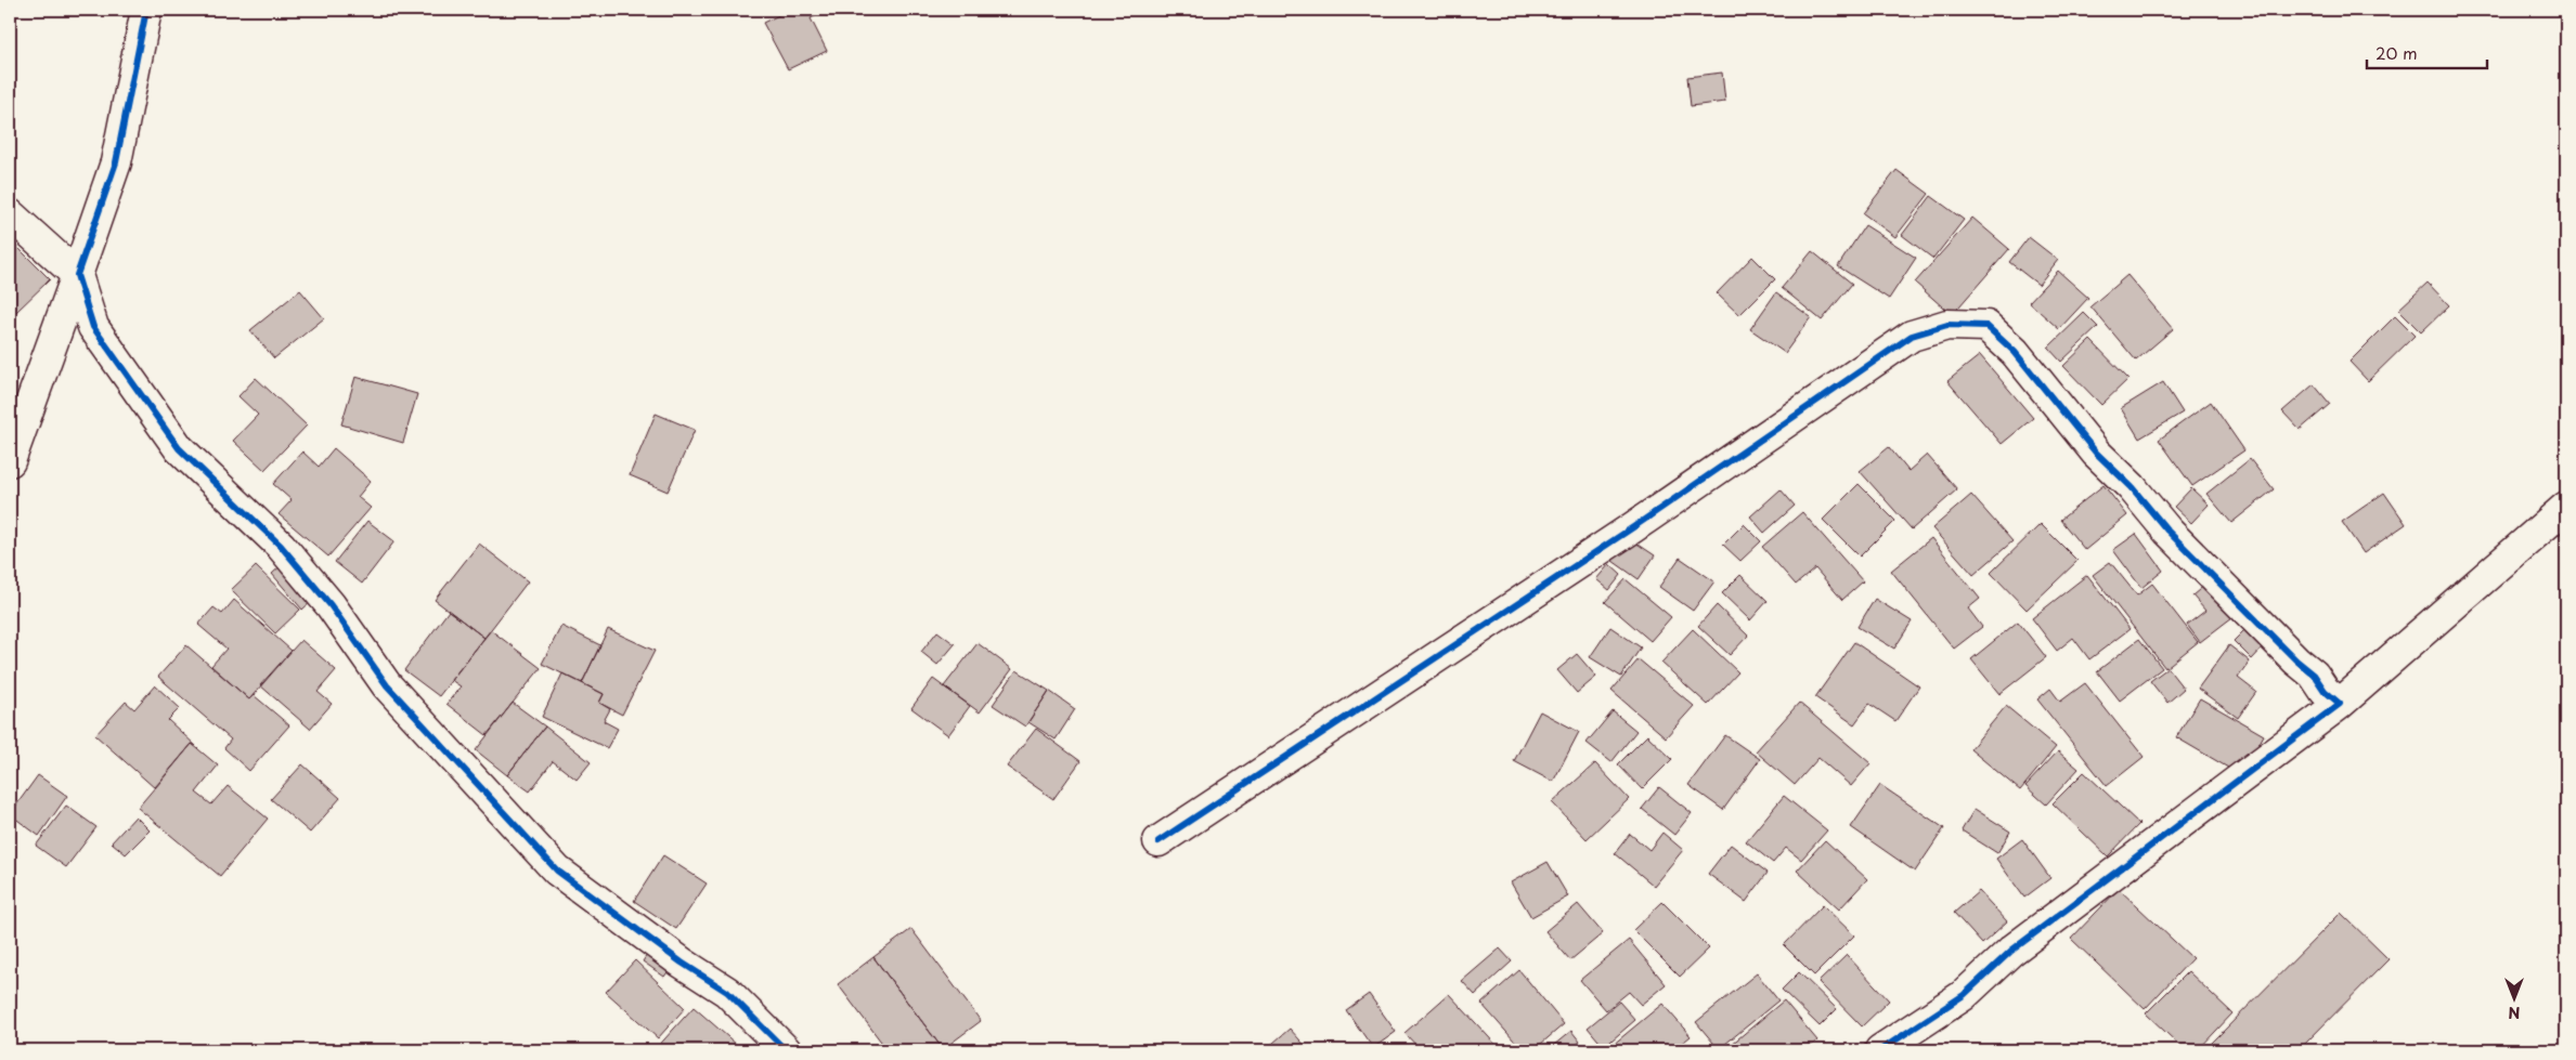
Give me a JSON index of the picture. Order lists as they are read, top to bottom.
{
  "scale_bar": "20 m",
  "north": "bottom"
}
